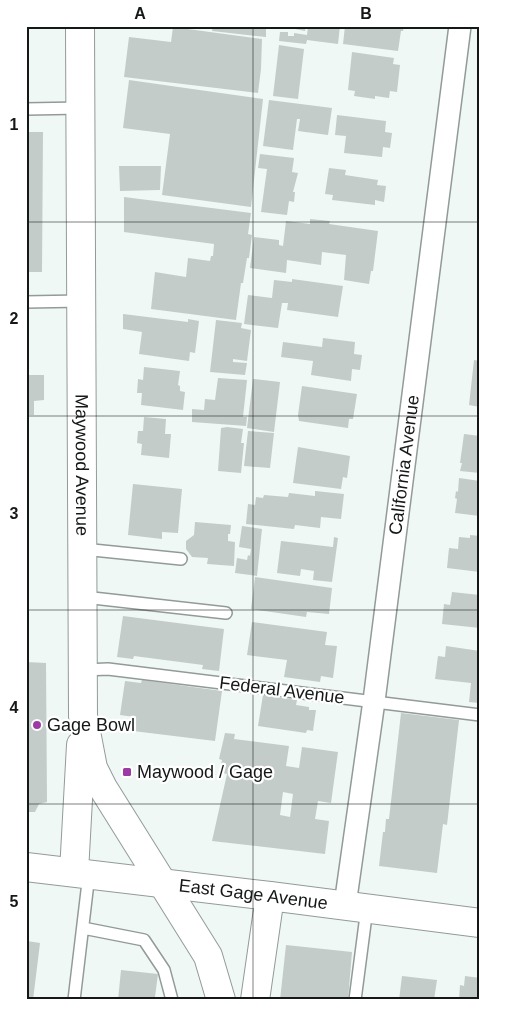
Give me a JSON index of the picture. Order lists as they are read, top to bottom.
{
  "streets": {
    "street": ["Maywood Avenue", "California Avenue", "East Gage Avenue"],
    "lane": ["Federal Avenue"]
  },
  "crossings": [
    ["Maywood Avenue", "Federal Avenue"],
    ["Maywood Avenue", "East Gage Avenue"],
    ["California Avenue", "Federal Avenue"],
    ["California Avenue", "East Gage Avenue"]
  ],
  "places": {
    "other": ["Gage Bowl"],
    "transit": ["Maywood / Gage"]
  },
  "grid": {
    "columns": ["A", "B"],
    "rows": [
      "1",
      "2",
      "3",
      "4",
      "5"
    ]
  }
}
